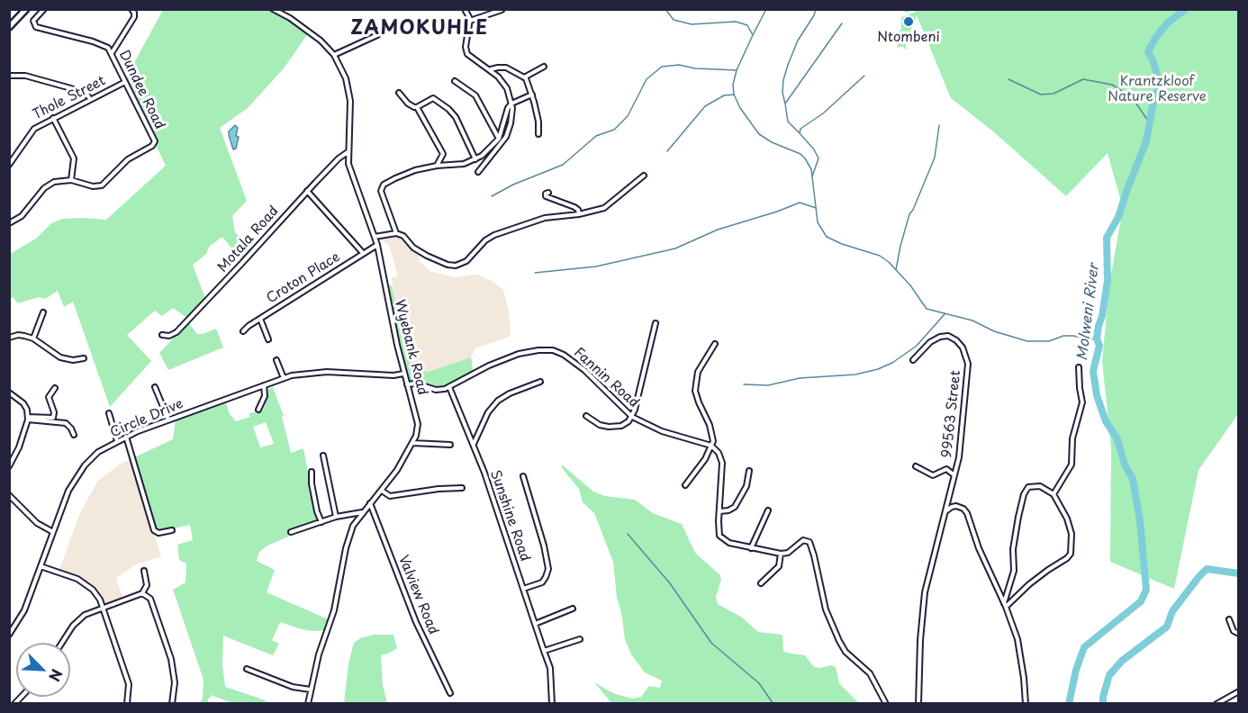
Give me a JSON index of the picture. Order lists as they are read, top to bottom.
{
  "streets": {
    "street": [
      "Dundee Road",
      "Thole Street",
      "Motala Road",
      "Croton Place",
      "Wyebank Road",
      "Fannin Road",
      "99563 Street",
      "Circle Drive",
      "Sunshine Road",
      "Valview Road"
    ]
  },
  "crossings": [
    ["Dundee Road", "Thole Street"],
    ["Motala Road", "Wyebank Road"],
    ["Croton Place", "Wyebank Road"],
    ["Wyebank Road", "Circle Drive"],
    ["Wyebank Road", "Valview Road"],
    ["Fannin Road", "Sunshine Road"]
  ],
  "districts": ["ZAMOKUHLE"],
  "water": ["Molweni River"],
  "parks": ["Krantzkloof Nature Reserve"],
  "places": ["Ntombeni"],
  "north": "bottom right"
}
